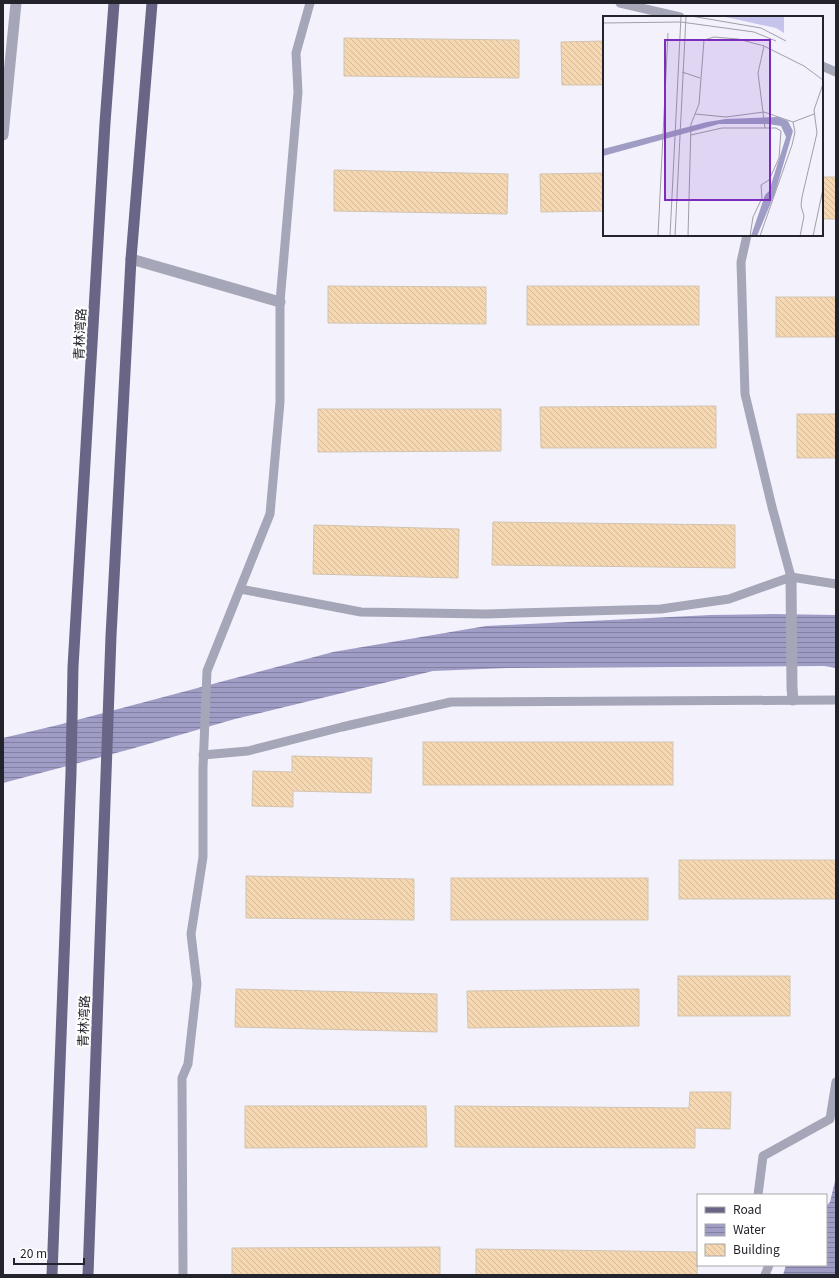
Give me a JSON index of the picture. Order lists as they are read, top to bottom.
{
  "streets": {
    "main road": ["青林湾路"]
  },
  "legend": ["Road", "Water", "Building"],
  "scale_bar": "20 m"
}
